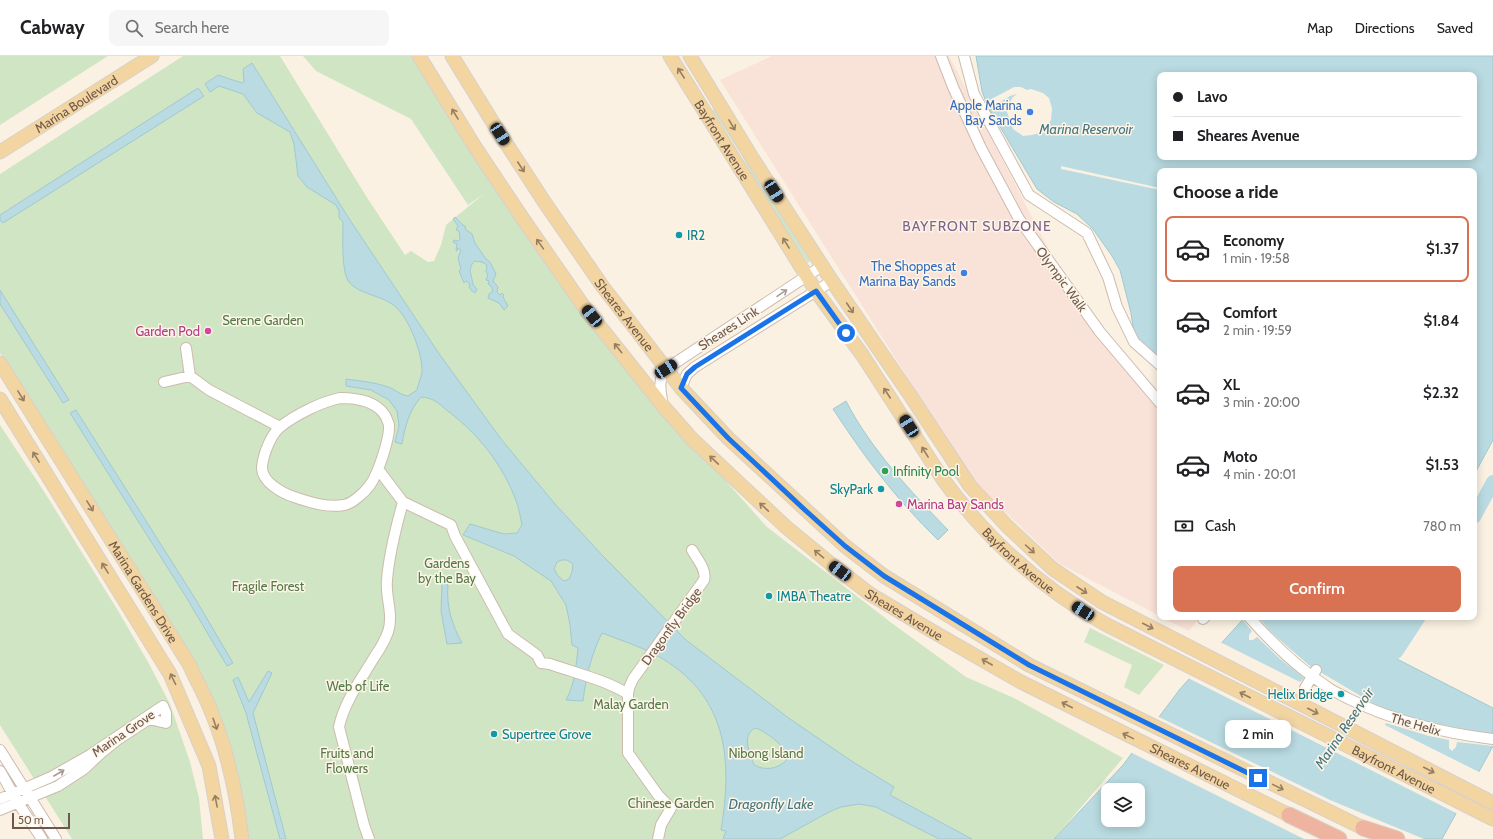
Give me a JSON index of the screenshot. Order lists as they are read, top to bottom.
{
  "streets": {
    "main road": [
      "Marina Boulevard",
      "Bayfront Avenue",
      "Sheares Avenue",
      "Marina Gardens Drive"
    ],
    "street": [
      "Olympic Walk",
      "Sheares Link",
      "Dragonfly Bridge",
      "The Helix",
      "Marina Grove"
    ]
  },
  "crossings": [
    ["Bayfront Avenue", "Sheares Link"],
    ["Sheares Avenue", "Sheares Link"]
  ],
  "districts": ["BAYFRONT SUBZONE"],
  "water": ["Marina Reservoir", "Dragonfly Lake"],
  "parks": [
    "Serene Garden",
    "Gardens by the Bay",
    "Fragile Forest",
    "Web of Life",
    "Malay Garden",
    "Fruits and Flowers",
    "Nibong Island",
    "Chinese Garden"
  ],
  "places": [
    "Apple Marina Bay Sands",
    "IR2",
    "The Shoppes at Marina Bay Sands",
    "Garden Pod",
    "Infinity Pool",
    "SkyPark",
    "Marina Bay Sands",
    "IMBA Theatre",
    "Helix Bridge",
    "Supertree Grove"
  ],
  "scale_bar": "50 m",
  "page": {
    "header": "Cabway",
    "search": "Search here",
    "nav": ["Map", "Directions", "Saved"],
    "banner": ["Lavo", "Sheares Avenue"],
    "heading": "Choose a ride",
    "list": [
      {
        "name": "Economy",
        "note": "1 min · 19:58",
        "value": "$1.37"
      },
      {
        "name": "Comfort",
        "note": "2 min · 19:59",
        "value": "$1.84"
      },
      {
        "name": "XL",
        "note": "3 min · 20:00",
        "value": "$2.32"
      },
      {
        "name": "Moto",
        "note": "4 min · 20:01",
        "value": "$1.53"
      }
    ],
    "pay": ["Cash", "780 m"],
    "buttons": "Confirm",
    "bubble": "2 min",
    "scale": "50 m"
  }
}
